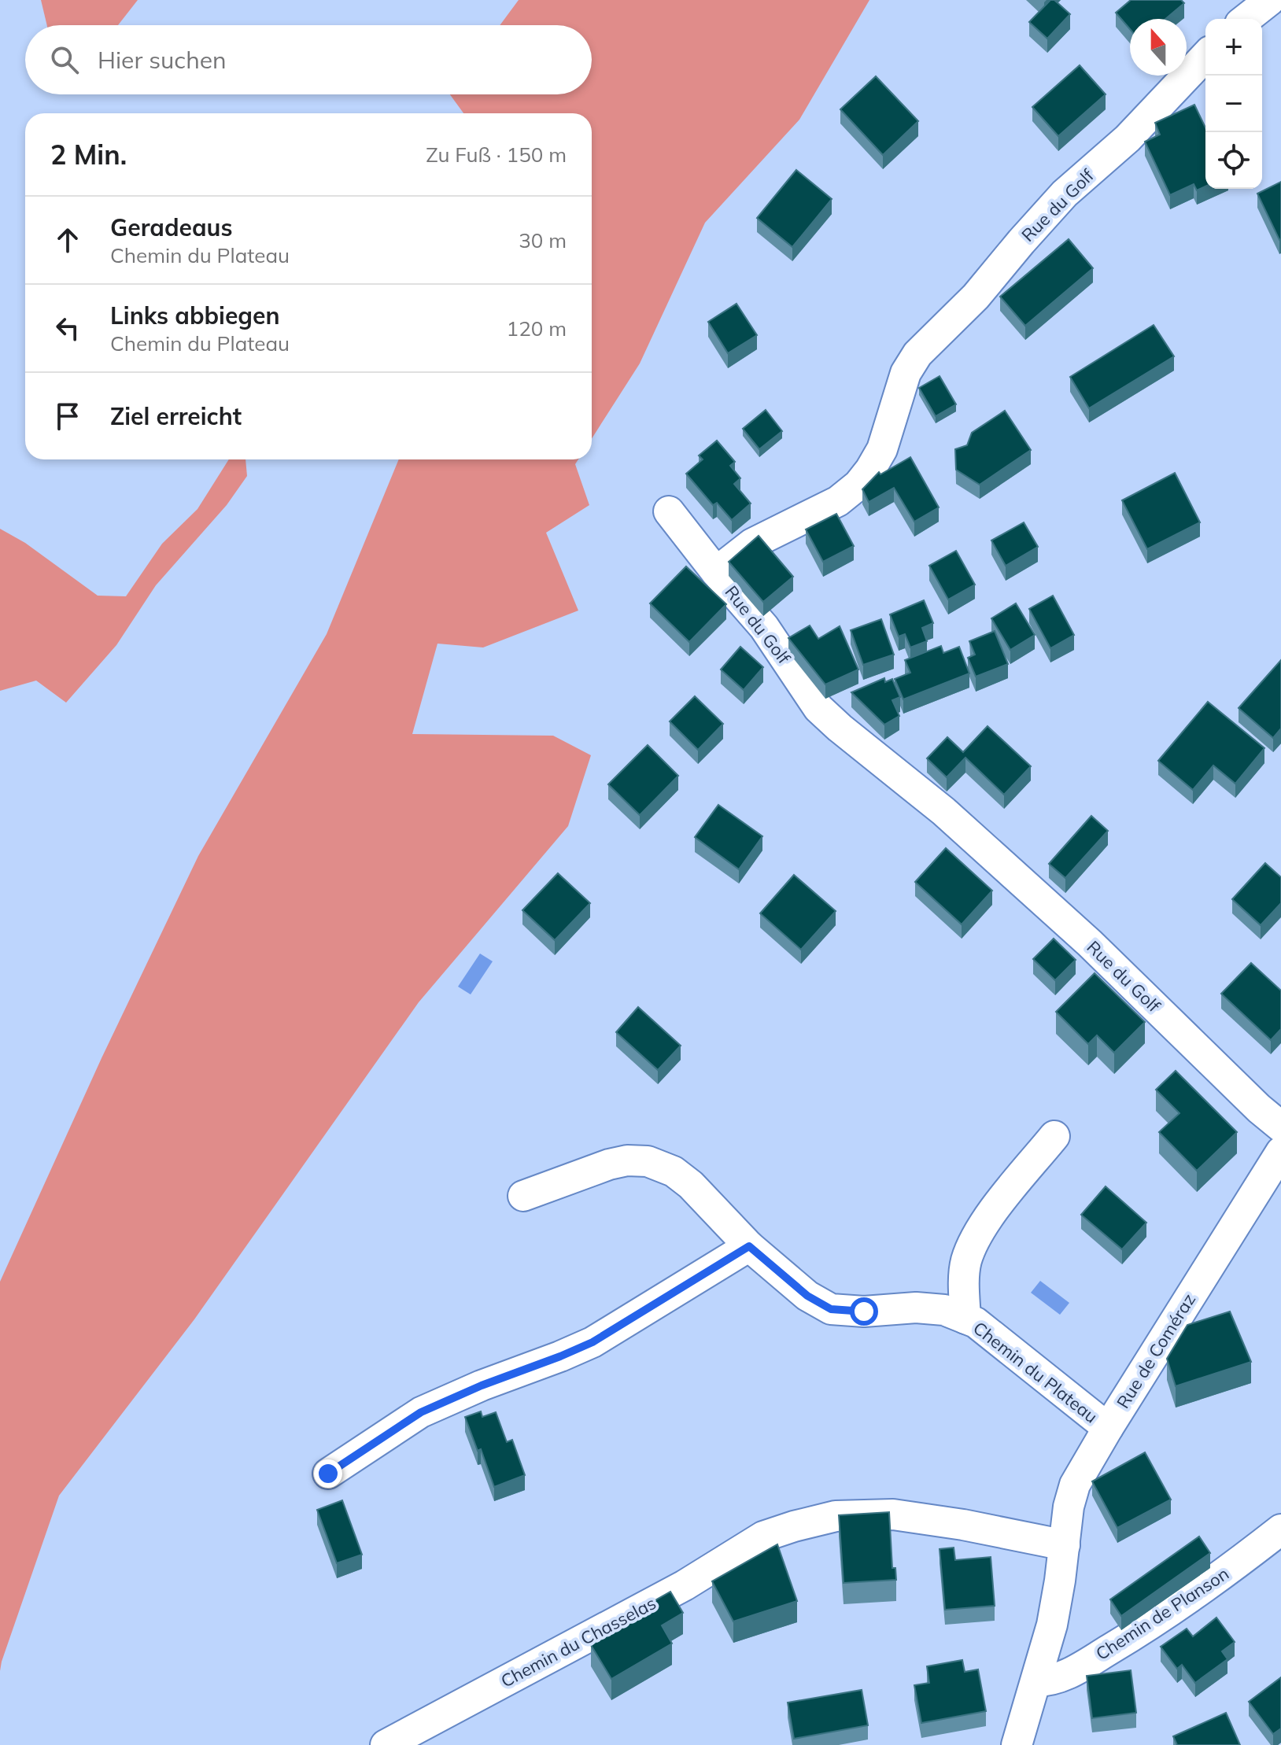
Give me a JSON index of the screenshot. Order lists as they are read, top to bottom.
{
  "streets": {
    "street": [
      "Rue du Golf",
      "Rue de Coméraz",
      "Chemin du Plateau",
      "Chemin de Planson",
      "Chemin du Chasselas"
    ]
  },
  "crossings": [
    ["Rue de Coméraz", "Chemin du Plateau"],
    ["Rue de Coméraz", "Chemin de Planson"],
    ["Rue de Coméraz", "Chemin du Chasselas"]
  ],
  "north": "top",
  "page": {
    "map_buttons": ["+", "−"],
    "search": "Hier suchen",
    "heading": ["2 Min.", "Zu Fuß · 150 m"],
    "list": [
      ["Geradeaus", "Chemin du Plateau", "30 m"],
      ["Links abbiegen", "Chemin du Plateau", "120 m"],
      "Ziel erreicht"
    ]
  }
}
